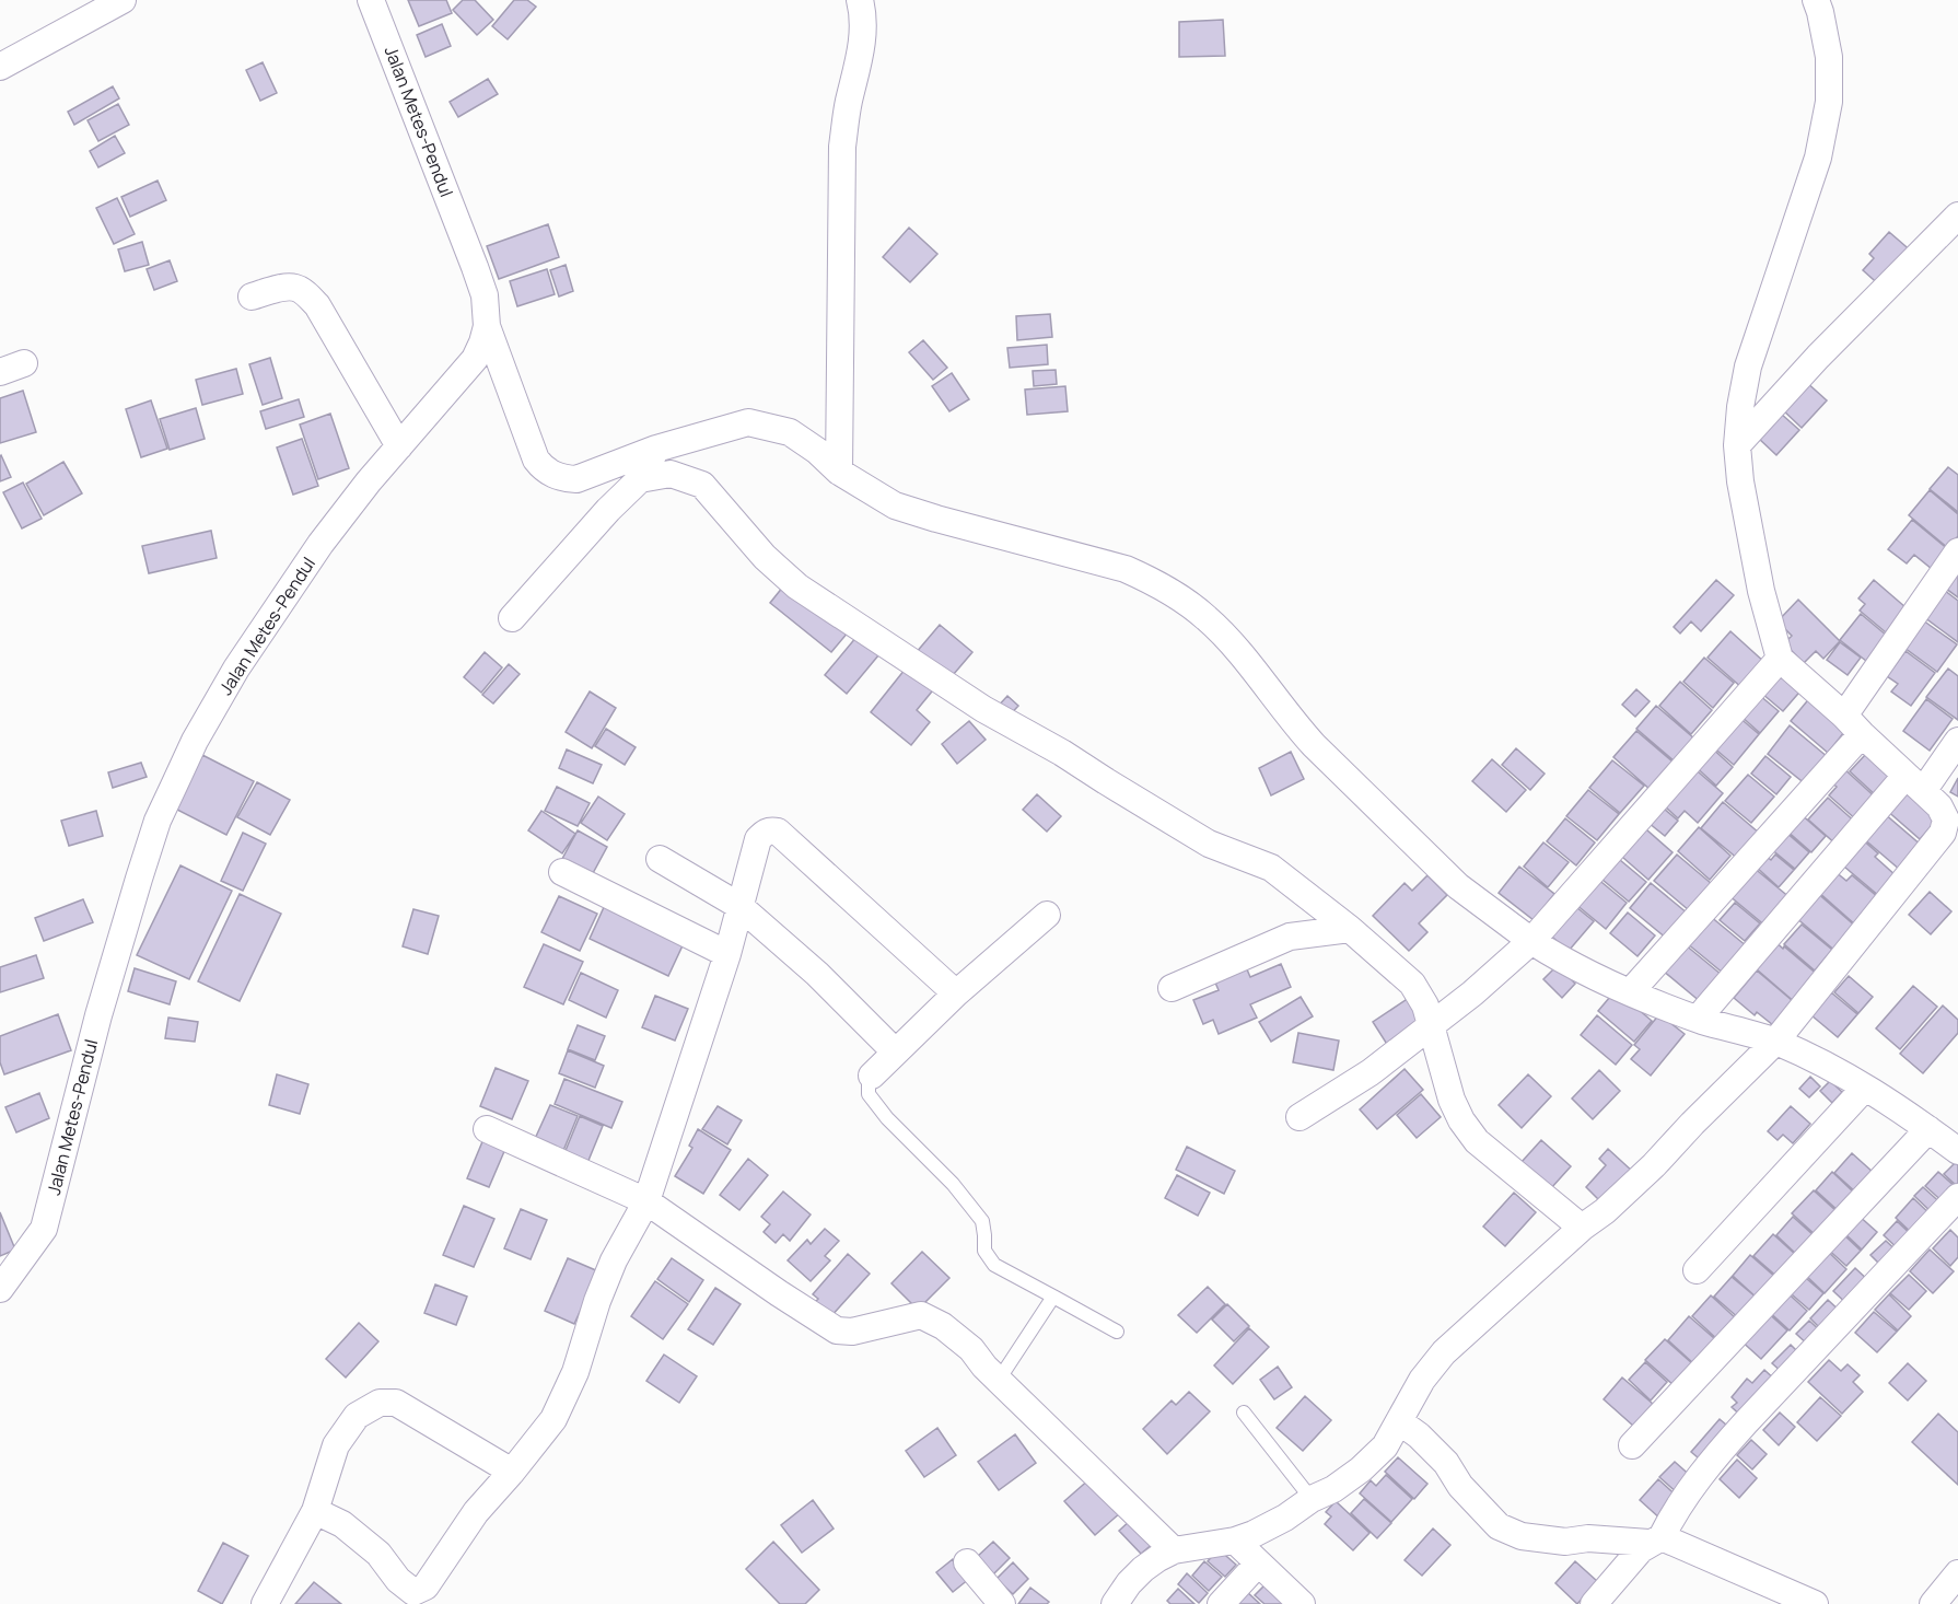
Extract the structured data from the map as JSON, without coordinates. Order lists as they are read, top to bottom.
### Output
{
  "streets": {
    "street": ["Jalan Metes-Pendul"]
  }
}
